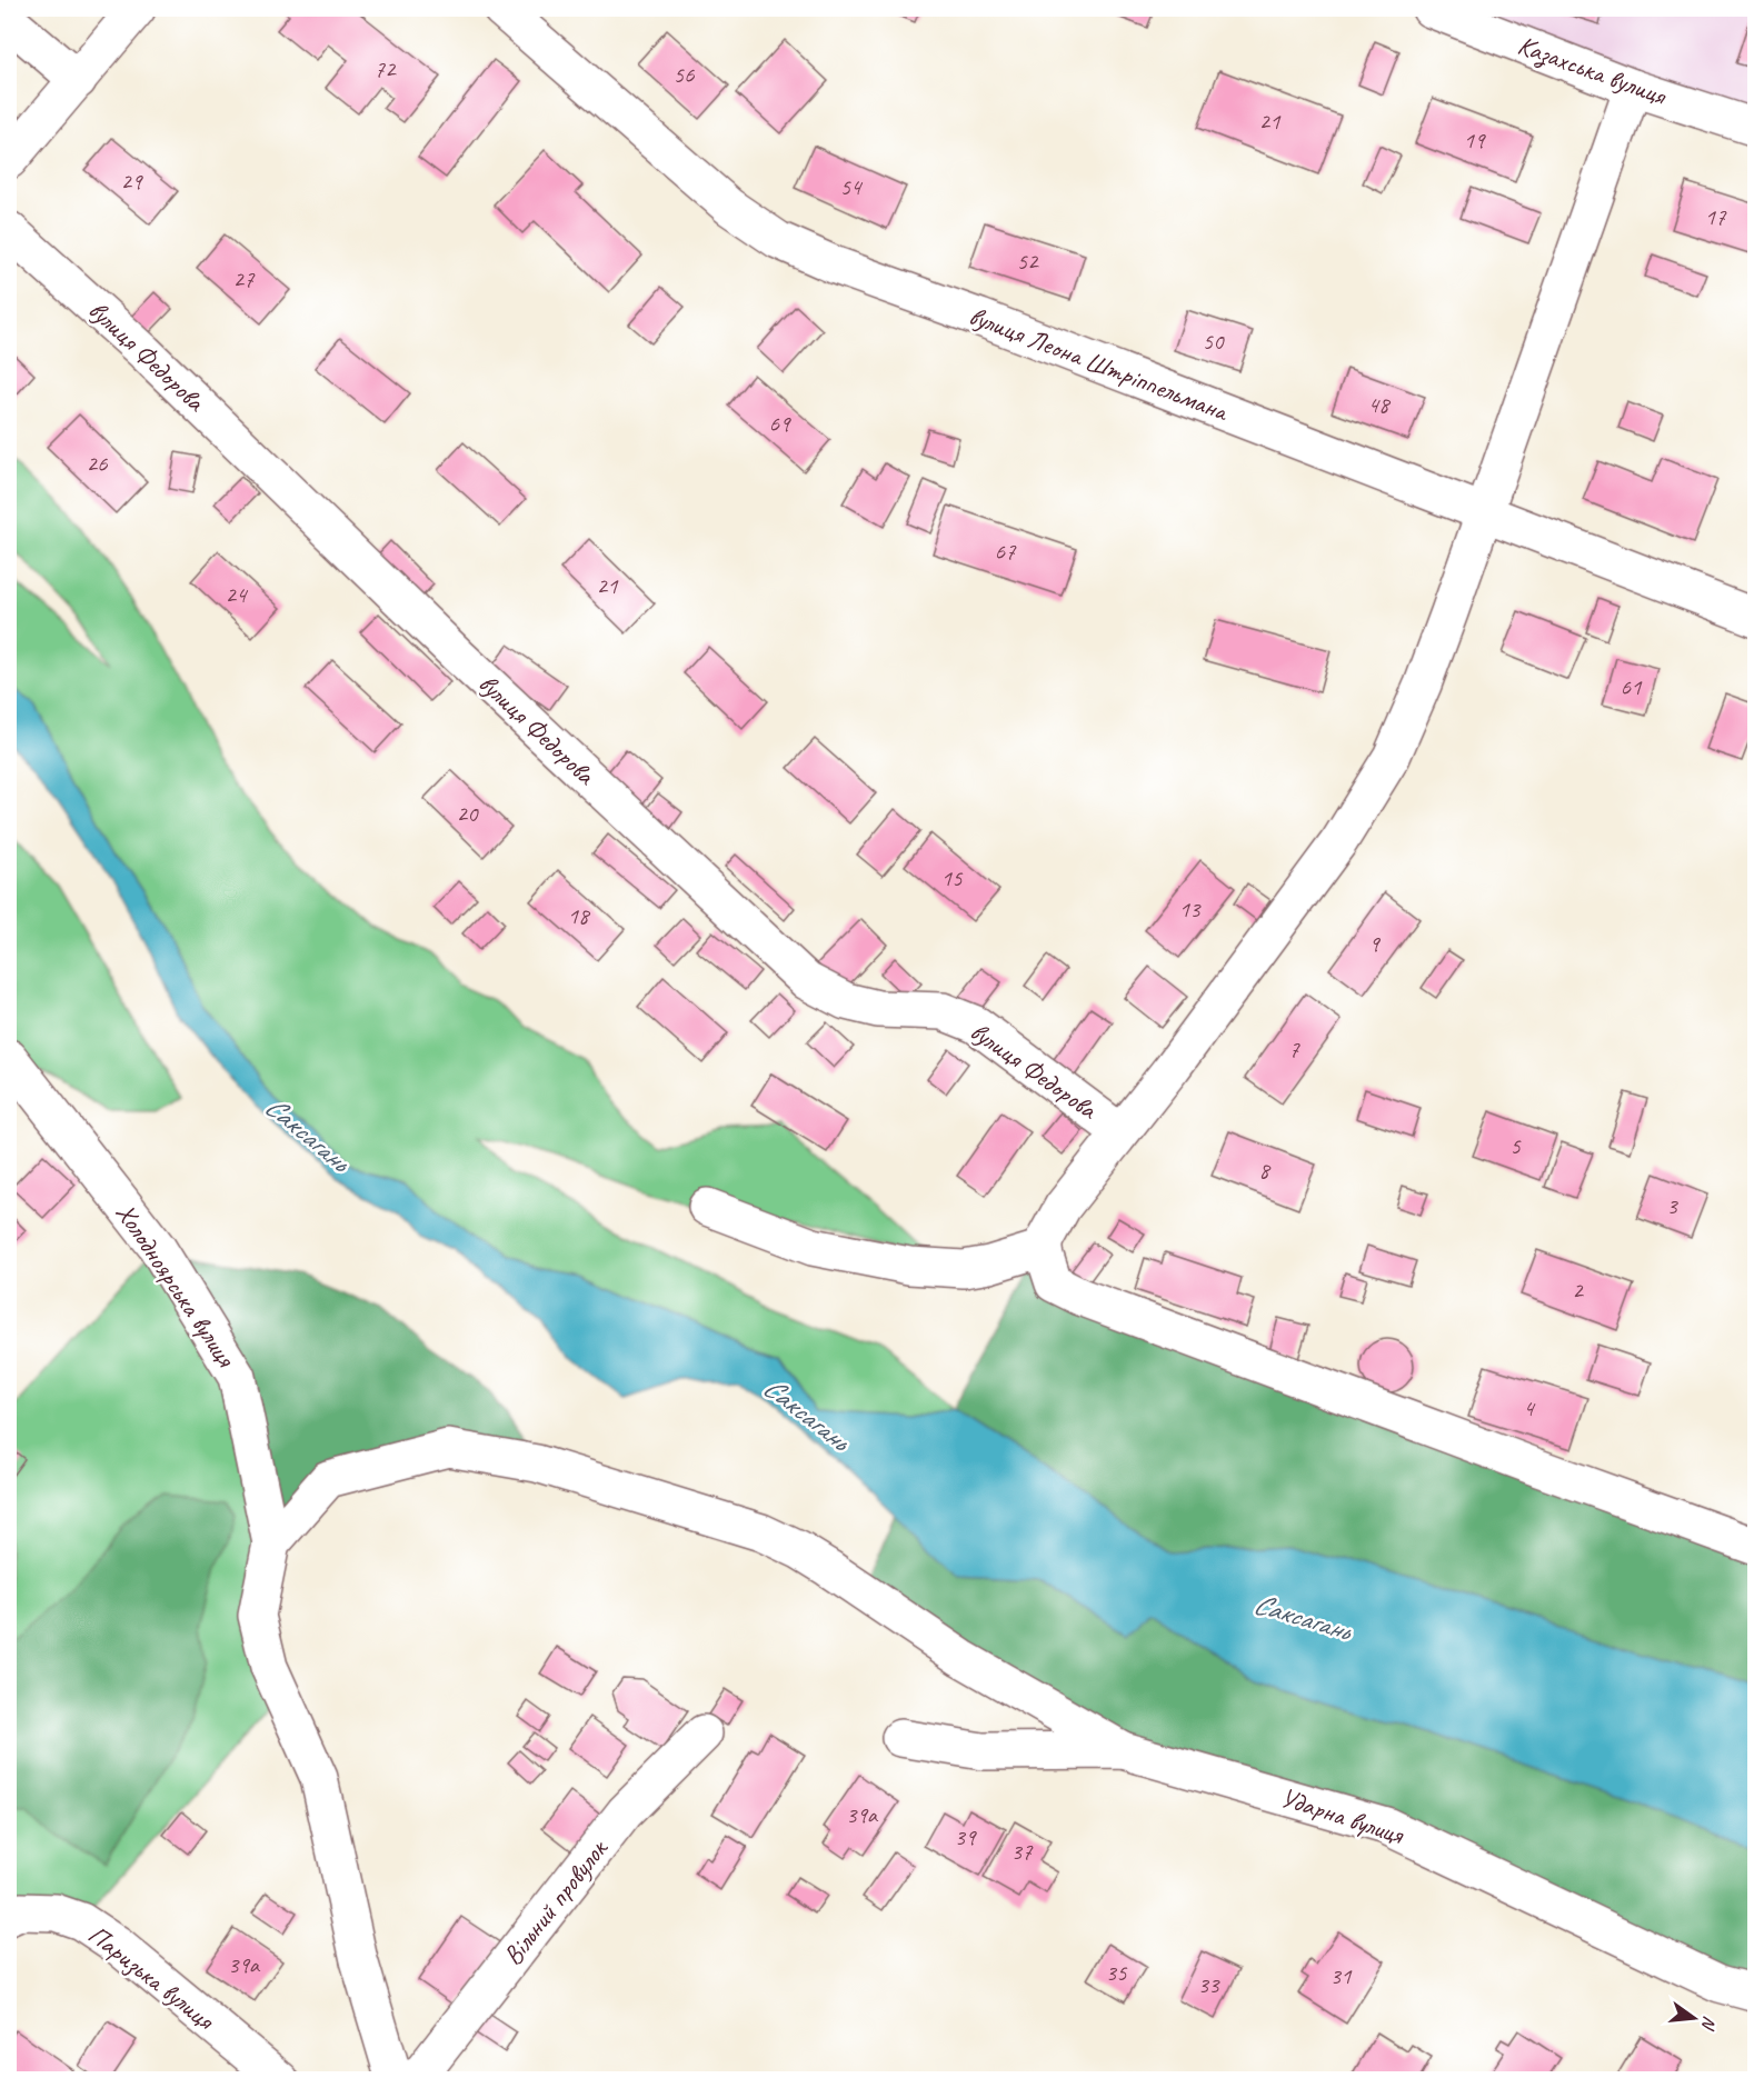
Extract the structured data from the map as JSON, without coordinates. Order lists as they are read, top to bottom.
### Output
{
  "streets": {
    "street": [
      "Казахська вулиця",
      "вулиця Федорова",
      "вулиця Леона Штріппельмана",
      "Холодноярська вулиця",
      "Ударна вулиця",
      "Вільний провулок",
      "Паризька вулиця"
    ]
  },
  "water": ["Саксагань"],
  "house_numbers": [
    "72",
    "56",
    "21",
    "19",
    "29",
    "54",
    "17",
    "52",
    "27",
    "50",
    "48",
    "69",
    "26",
    "67",
    "21",
    "24",
    "61",
    "20",
    "15",
    "13",
    "18",
    "9",
    "7",
    "5",
    "8",
    "3",
    "2",
    "4",
    "39а",
    "39",
    "37",
    "39а",
    "35",
    "31",
    "33"
  ],
  "north": "right"
}
